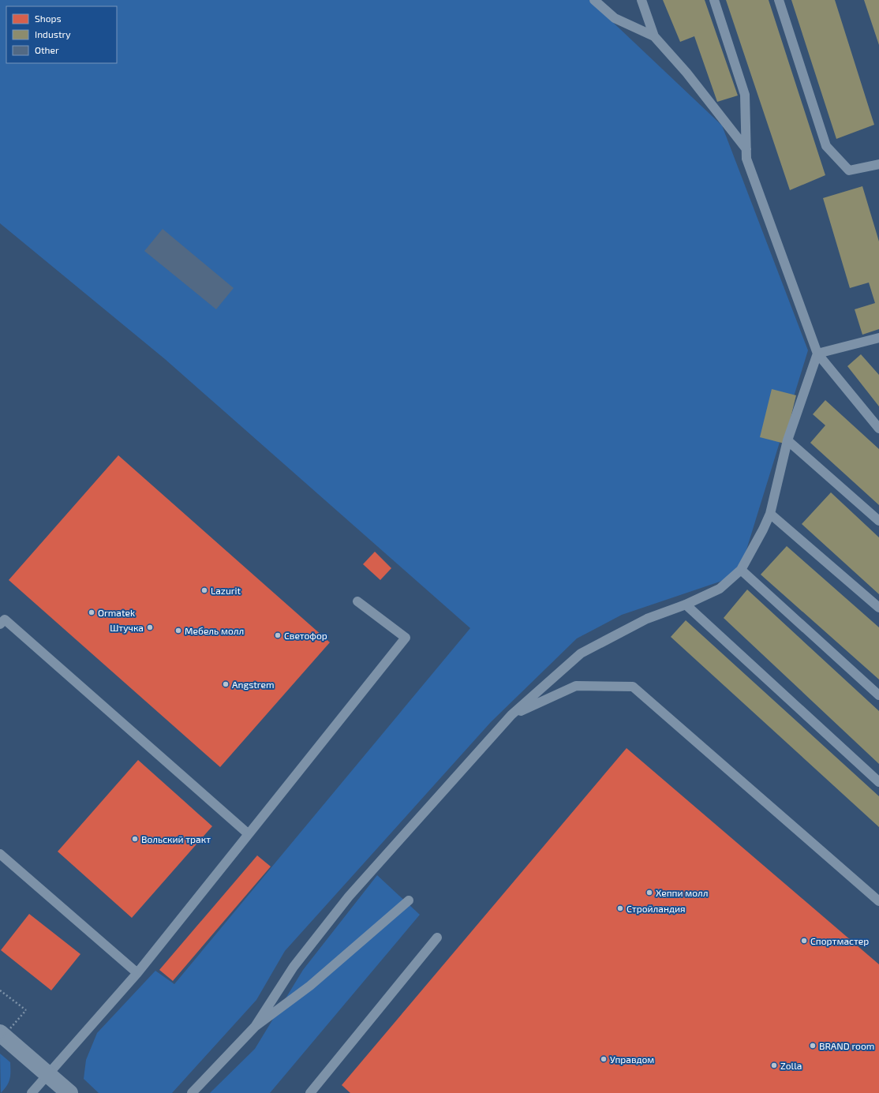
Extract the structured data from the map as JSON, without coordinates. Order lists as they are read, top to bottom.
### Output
{
  "places": [
    "Lazurit",
    "Ormatek",
    "Штучка",
    "Мебель молл",
    "Светофор",
    "Angstrem",
    "Вольский тракт",
    "Хеппи молл",
    "Стройландия",
    "Спортмастер",
    "BRAND room",
    "Управдом",
    "Zolla"
  ],
  "legend": ["Shops", "Industry", "Other"]
}
